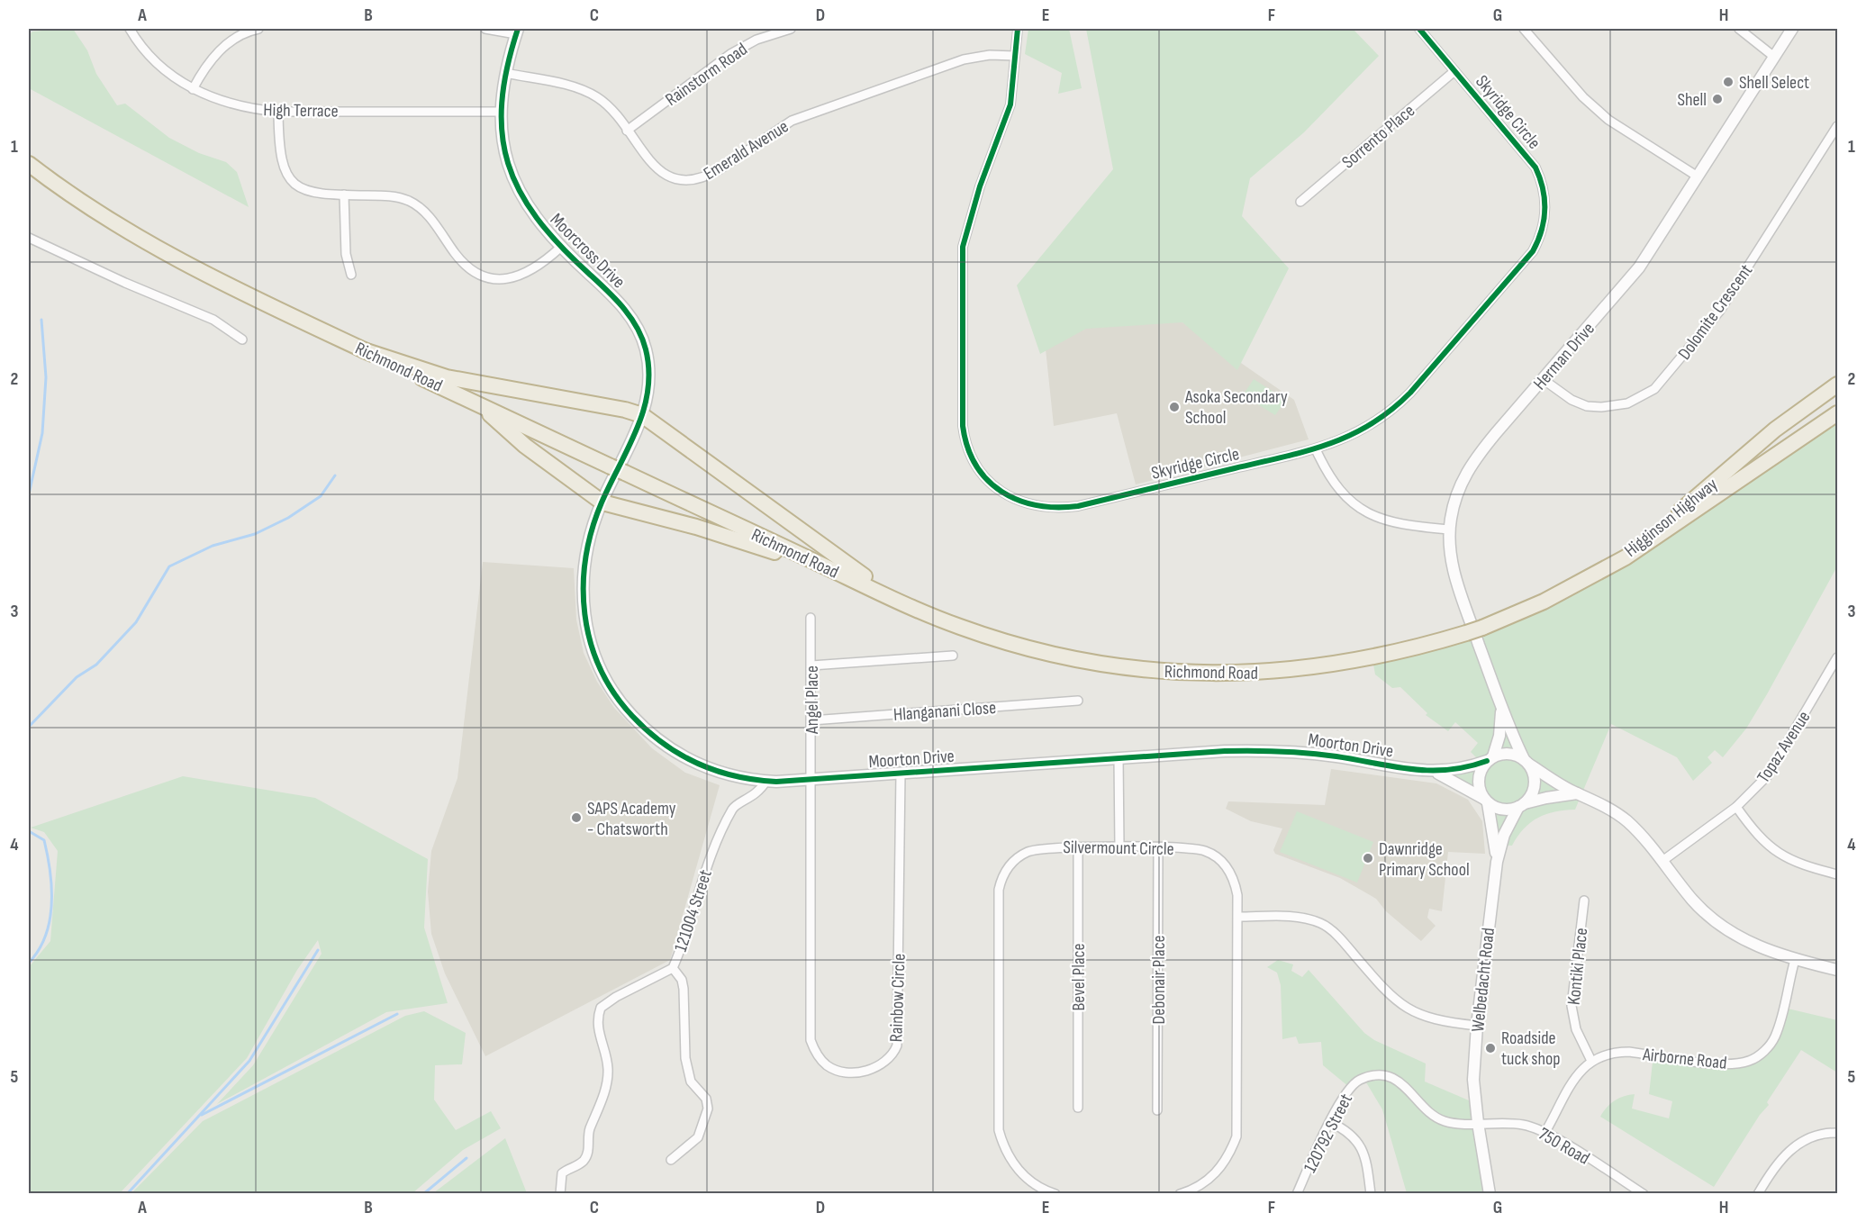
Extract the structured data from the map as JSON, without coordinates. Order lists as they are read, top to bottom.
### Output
{
  "streets": {
    "highway": ["Richmond Road", "Higginson Highway"],
    "street": [
      "Rainstorm Road",
      "High Terrace",
      "Skyridge Circle",
      "Sorrento Place",
      "Emerald Avenue",
      "Moorcross Drive",
      "Dolomite Crescent",
      "Herman Drive",
      "Angel Place",
      "Hlanganani Close",
      "Moorton Drive",
      "Topaz Avenue",
      "Silvermount Circle",
      "121004 Street",
      "Kontiki Place",
      "Bevel Place",
      "Debonair Place",
      "Welbedacht Road",
      "Rainbow Circle",
      "Airborne Road",
      "120792 Street",
      "750 Road"
    ]
  },
  "crossings": [
    ["Rainstorm Road", "Emerald Avenue"],
    ["High Terrace", "Moorcross Drive"],
    ["Skyridge Circle", "Sorrento Place"],
    ["Skyridge Circle", "Emerald Avenue"],
    ["Emerald Avenue", "Moorcross Drive"],
    ["Moorcross Drive", "Moorton Drive"],
    ["Dolomite Crescent", "Herman Drive"],
    ["Herman Drive", "Moorton Drive"],
    ["Herman Drive", "Welbedacht Road"],
    ["Richmond Road", "Higginson Highway"],
    ["Angel Place", "Hlanganani Close"],
    ["Angel Place", "Moorton Drive"],
    ["Angel Place", "Rainbow Circle"],
    ["Moorton Drive", "121004 Street"],
    ["Moorton Drive", "Welbedacht Road"],
    ["Moorton Drive", "Rainbow Circle"],
    ["Silvermount Circle", "Bevel Place"],
    ["Silvermount Circle", "Debonair Place"],
    ["Kontiki Place", "Airborne Road"],
    ["Welbedacht Road", "120792 Street"],
    ["Welbedacht Road", "750 Road"],
    ["Airborne Road", "750 Road"],
    ["120792 Street", "750 Road"]
  ],
  "places": [
    "Shell Select",
    "Shell",
    "Asoka Secondary School",
    "SAPS Academy - Chatsworth",
    "Dawnridge Primary School",
    "Roadside tuck shop"
  ],
  "grid": {
    "columns": [
      "A",
      "B",
      "C",
      "D",
      "E",
      "F",
      "G",
      "H"
    ],
    "rows": [
      "1",
      "2",
      "3",
      "4",
      "5"
    ]
  }
}
